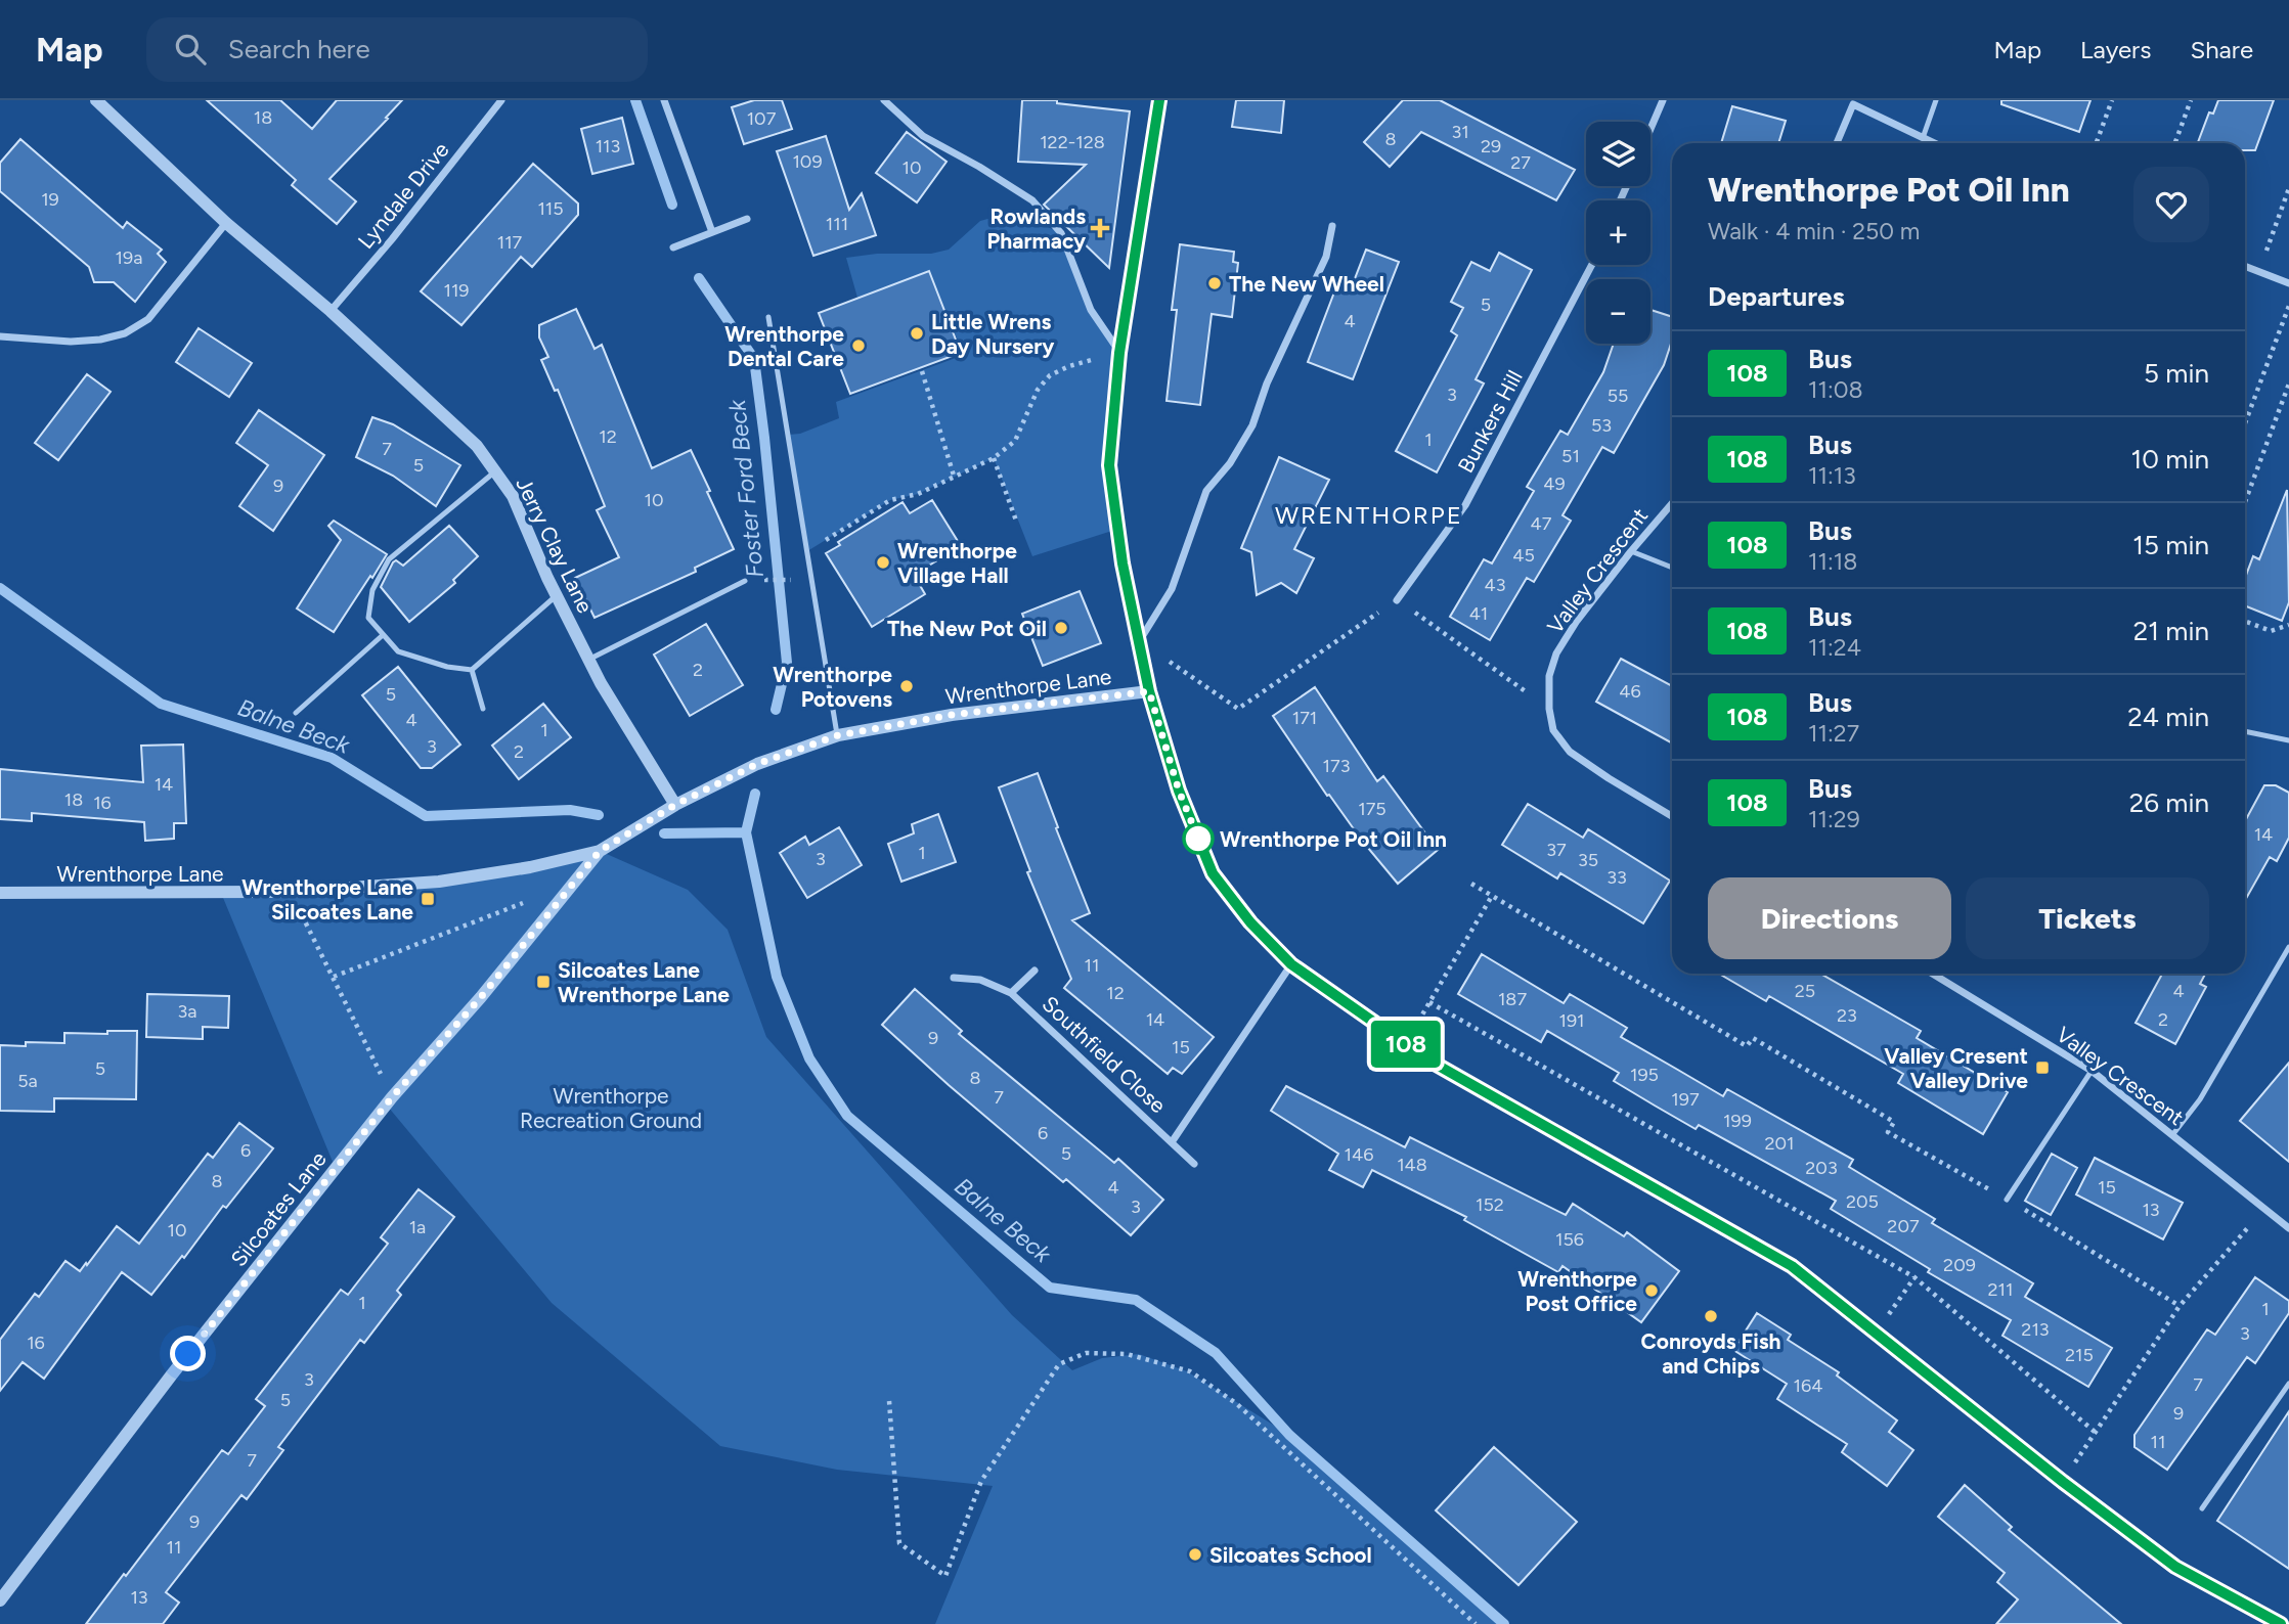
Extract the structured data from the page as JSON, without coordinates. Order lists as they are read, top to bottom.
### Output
{
  "streets": {
    "street": [
      "Lyndale Drive",
      "Bunkers Hill",
      "Jerry Clay Lane",
      "Valley Crescent",
      "Wrenthorpe Lane",
      "Southfield Close",
      "Silcoates Lane"
    ]
  },
  "crossings": [
    ["Lyndale Drive", "Jerry Clay Lane"],
    ["Jerry Clay Lane", "Wrenthorpe Lane"],
    ["Wrenthorpe Lane", "Silcoates Lane"]
  ],
  "districts": ["WRENTHORPE"],
  "water": ["Foster Ford Beck", "Balne Beck"],
  "parks": ["Wrenthorpe Recreation Ground"],
  "places": {
    "health": ["Rowlands Pharmacy"],
    "other": [
      "The New Wheel",
      "Little Wrens Day Nursery",
      "Wrenthorpe Dental Care",
      "Wrenthorpe Village Hall",
      "The New Pot Oil",
      "Wrenthorpe Potovens",
      "Wrenthorpe Pot Oil Inn",
      "Wrenthorpe Post Office",
      "Conroyds Fish and Chips",
      "Silcoates School"
    ],
    "transit": ["Wrenthorpe Lane Silcoates Lane", "Silcoates Lane Wrenthorpe Lane", "Valley Cresent Valley Drive"]
  },
  "lines": ["bus line 108"],
  "house_numbers": [
    "18",
    "107",
    "31",
    "8",
    "122-128",
    "113",
    "29",
    "109",
    "27",
    "10",
    "19",
    "115",
    "111",
    "117",
    "19a",
    "119",
    "5",
    "4",
    "3",
    "55",
    "53",
    "12",
    "1",
    "7",
    "51",
    "5",
    "49",
    "9",
    "10",
    "47",
    "45",
    "43",
    "41",
    "2",
    "46",
    "5",
    "171",
    "4",
    "1",
    "3",
    "2",
    "173",
    "14",
    "18",
    "16",
    "175",
    "14",
    "37",
    "1",
    "3",
    "35",
    "33",
    "11",
    "25",
    "4",
    "12",
    "187",
    "3a",
    "23",
    "14",
    "2",
    "191",
    "9",
    "15",
    "5",
    "195",
    "8",
    "5a",
    "7",
    "197",
    "199",
    "6",
    "201",
    "6",
    "5",
    "146",
    "148",
    "203",
    "8",
    "4",
    "15",
    "205",
    "152",
    "3",
    "13",
    "207",
    "1a",
    "10",
    "156",
    "209",
    "211",
    "1",
    "1",
    "213",
    "3",
    "16",
    "215",
    "3",
    "7",
    "164",
    "5",
    "9",
    "11",
    "7",
    "9",
    "11",
    "13"
  ],
  "page": {
    "header": "Map",
    "search": "Search here",
    "nav": ["Map", "Layers", "Share"],
    "on_map": "108",
    "map_buttons": ["+", "−"],
    "heading": [
      ["Wrenthorpe Pot Oil Inn", "Walk · 4 min · 250 m"],
      "Departures"
    ],
    "list": [
      {
        "mark": "108",
        "name": "Bus",
        "note": "11:08",
        "value": "5 min"
      },
      {
        "mark": "108",
        "name": "Bus",
        "note": "11:13",
        "value": "10 min"
      },
      {
        "mark": "108",
        "name": "Bus",
        "note": "11:18",
        "value": "15 min"
      },
      {
        "mark": "108",
        "name": "Bus",
        "note": "11:24",
        "value": "21 min"
      },
      {
        "mark": "108",
        "name": "Bus",
        "note": "11:27",
        "value": "24 min"
      },
      {
        "mark": "108",
        "name": "Bus",
        "note": "11:29",
        "value": "26 min"
      }
    ],
    "buttons": ["Directions", "Tickets"]
  }
}
